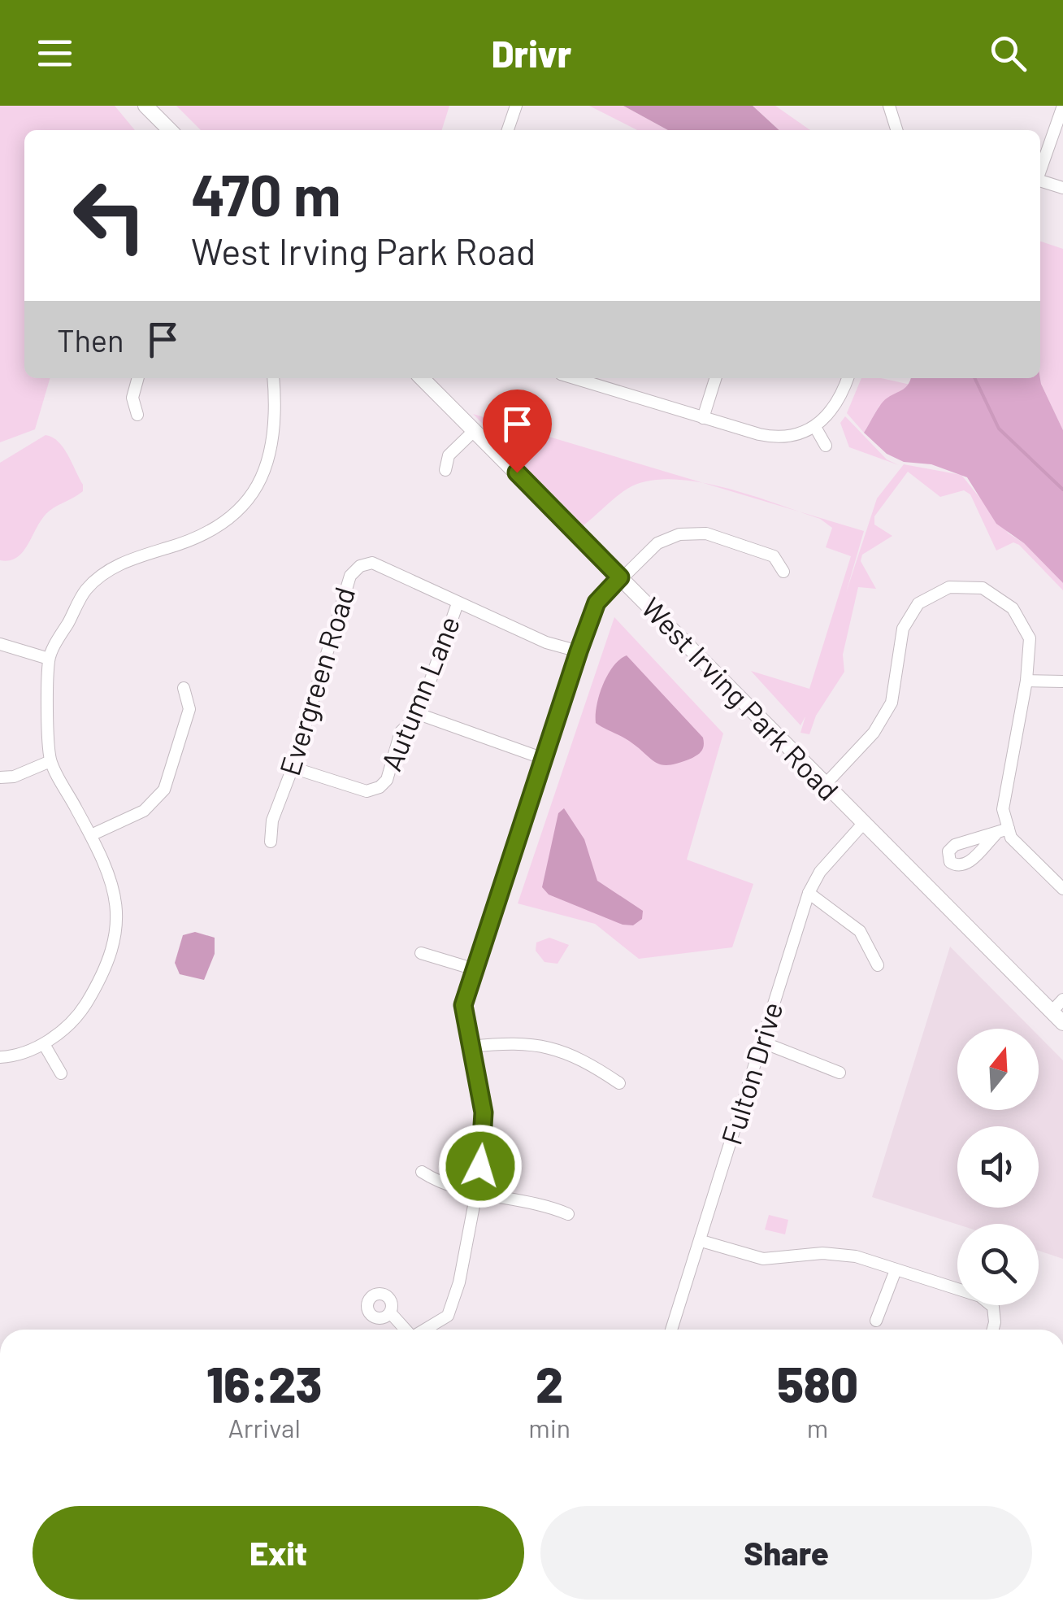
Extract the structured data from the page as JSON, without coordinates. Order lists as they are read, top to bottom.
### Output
{
  "streets": {
    "main road": ["West Irving Park Road"],
    "street": ["Evergreen Road", "Autumn Lane", "Fulton Drive"]
  },
  "crossings": [
    ["Evergreen Road", "Autumn Lane"],
    ["West Irving Park Road", "Fulton Drive"]
  ],
  "north": "top",
  "page": {
    "header": "Drivr",
    "turn": ["470 m", "West Irving Park Road"],
    "then": "Then",
    "eta": [
      "16:23",
      "Arrival",
      "2",
      "min",
      "580",
      "m"
    ],
    "buttons": ["Exit", "Share"]
  }
}
